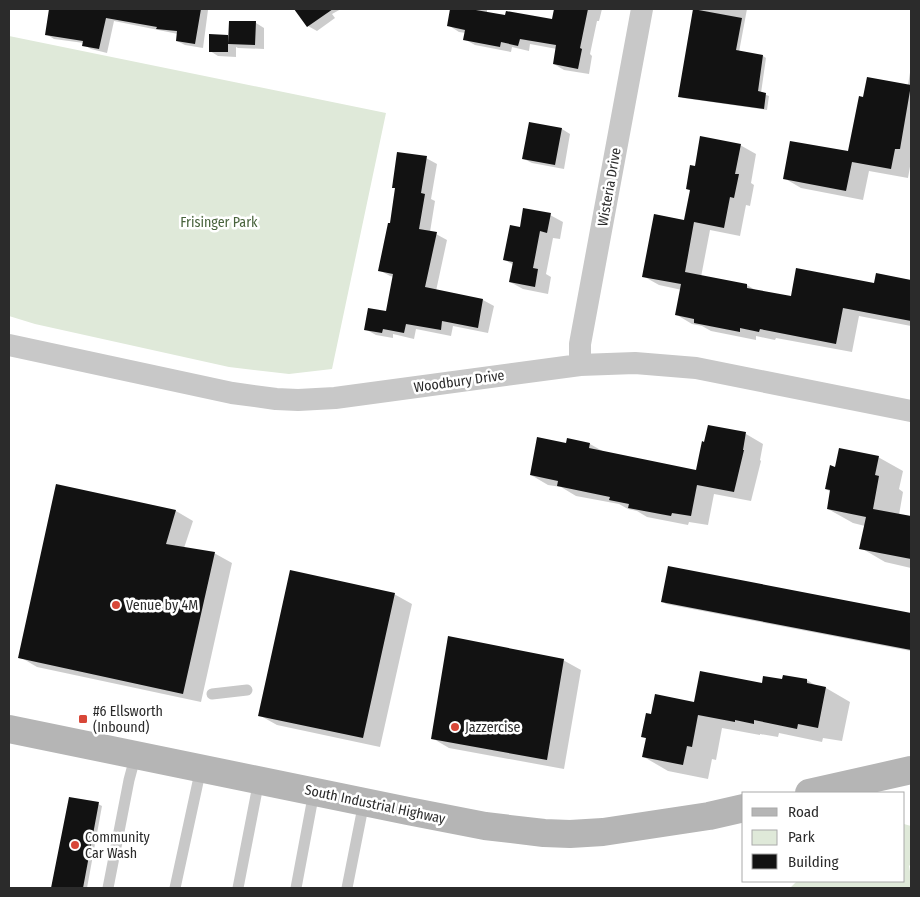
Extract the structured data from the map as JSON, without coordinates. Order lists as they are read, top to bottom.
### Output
{
  "streets": {
    "street": ["Wisteria Drive", "Woodbury Drive", "South Industrial Highway"]
  },
  "crossings": [
    ["Wisteria Drive", "Woodbury Drive"]
  ],
  "parks": ["Frisinger Park"],
  "places": {
    "other": ["Venue by 4M", "Jazzercise", "Community Car Wash"],
    "transit": ["#6 Ellsworth (Inbound)"]
  },
  "legend": ["Road", "Park", "Building"]
}
